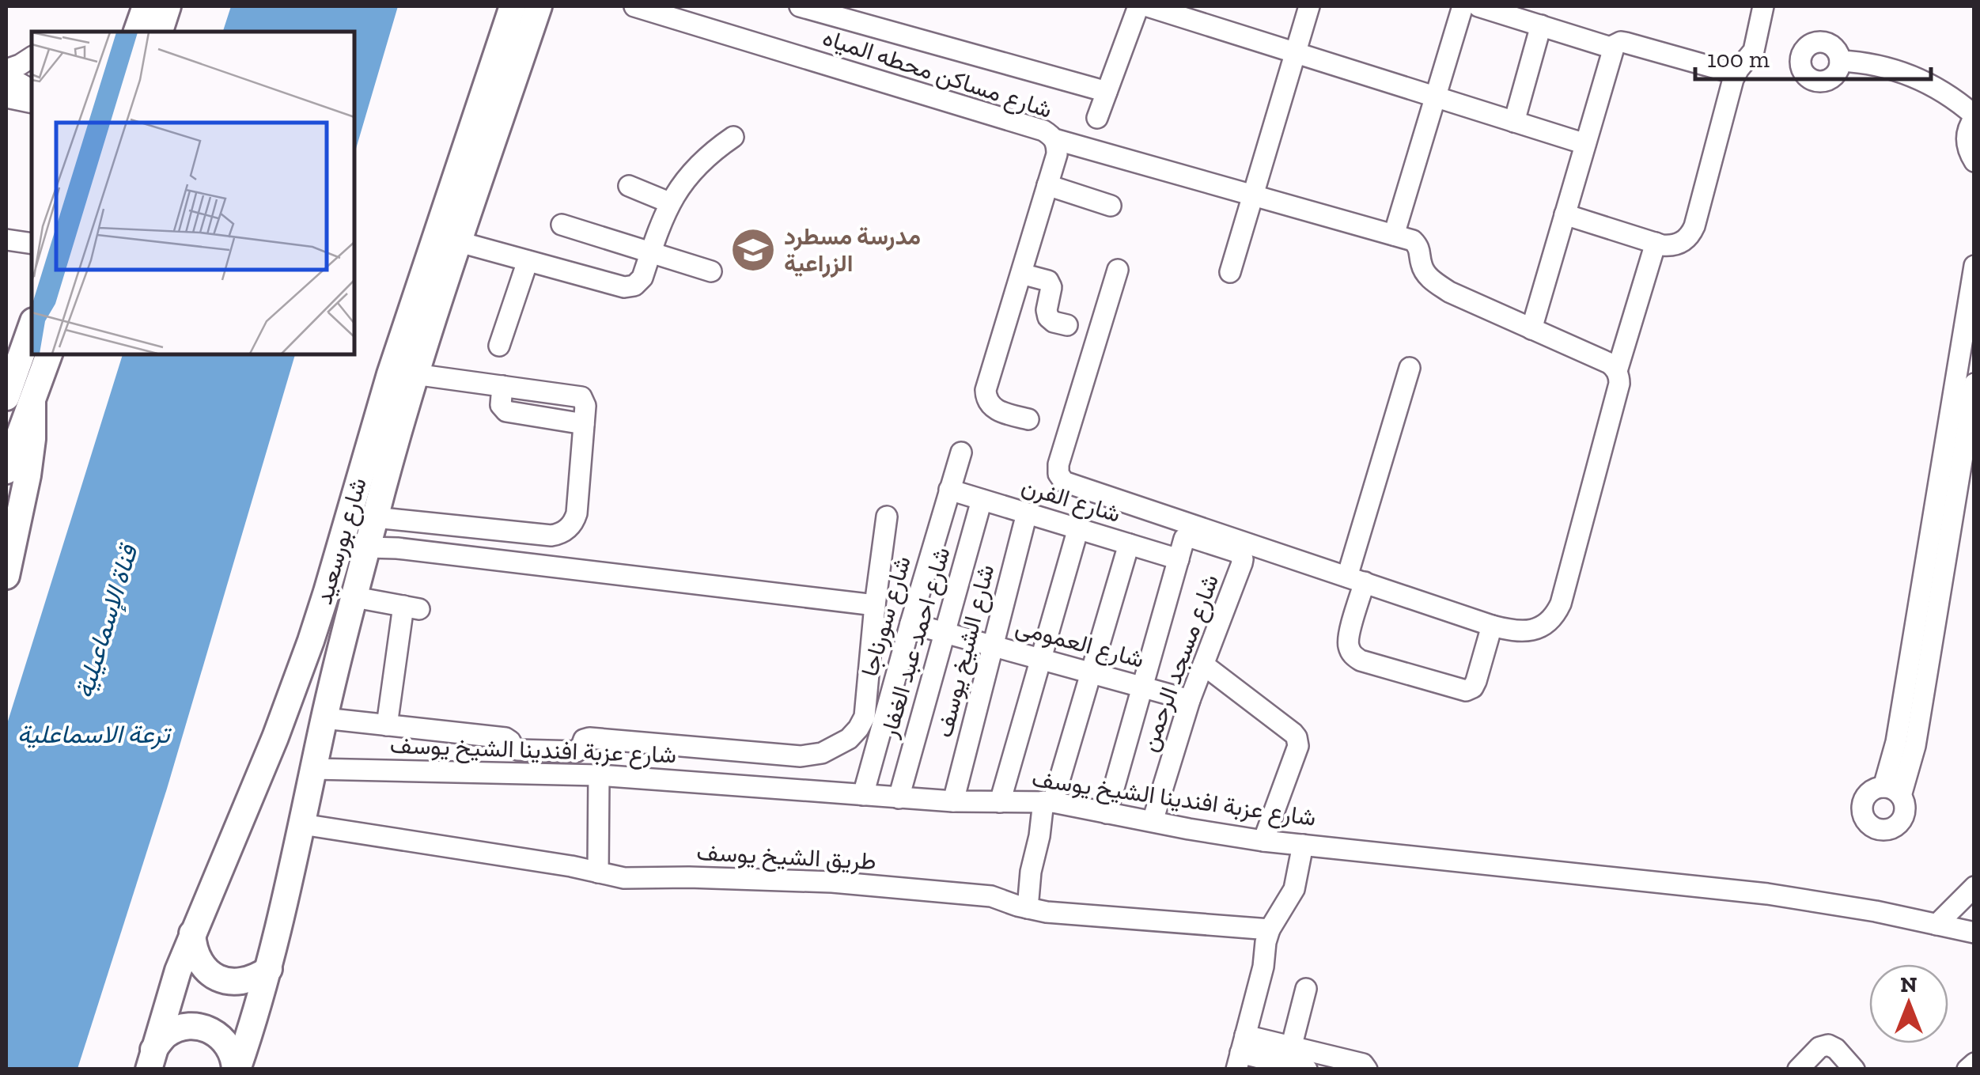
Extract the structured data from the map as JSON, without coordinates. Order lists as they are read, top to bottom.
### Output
{
  "streets": {
    "main road": ["شارع بورسعيد"],
    "street": [
      "شارع مساكن محطه المياه",
      "شارع الفرن",
      "شارع سورناجا",
      "شارع احمد عبد الغفار",
      "شارع العمومى",
      "شارع الشيخ يوسف",
      "شارع مسجد الرحمن",
      "شارع عزبة افندينا الشيخ يوسف",
      "طريق الشيخ يوسف"
    ]
  },
  "crossings": [
    ["شارع الفرن", "شارع سورناجا"],
    ["شارع الفرن", "شارع احمد عبد الغفار"],
    ["شارع الفرن", "شارع الشيخ يوسف"],
    ["شارع الفرن", "شارع مسجد الرحمن"],
    ["شارع بورسعيد", "شارع عزبة افندينا الشيخ يوسف"],
    ["شارع بورسعيد", "طريق الشيخ يوسف"],
    ["شارع سورناجا", "شارع العمومى"],
    ["شارع سورناجا", "شارع عزبة افندينا الشيخ يوسف"],
    ["شارع احمد عبد الغفار", "شارع العمومى"],
    ["شارع احمد عبد الغفار", "شارع عزبة افندينا الشيخ يوسف"],
    ["شارع العمومى", "شارع الشيخ يوسف"],
    ["شارع العمومى", "شارع مسجد الرحمن"],
    ["شارع الشيخ يوسف", "شارع عزبة افندينا الشيخ يوسف"],
    ["شارع مسجد الرحمن", "شارع عزبة افندينا الشيخ يوسف"]
  ],
  "water": ["قناة الإسماعيلية", "ترعة الاسماعلية"],
  "places": {
    "school or university": ["مدرسة مسطرد الزراعية"]
  },
  "scale_bar": "100 m",
  "north": "top"
}
